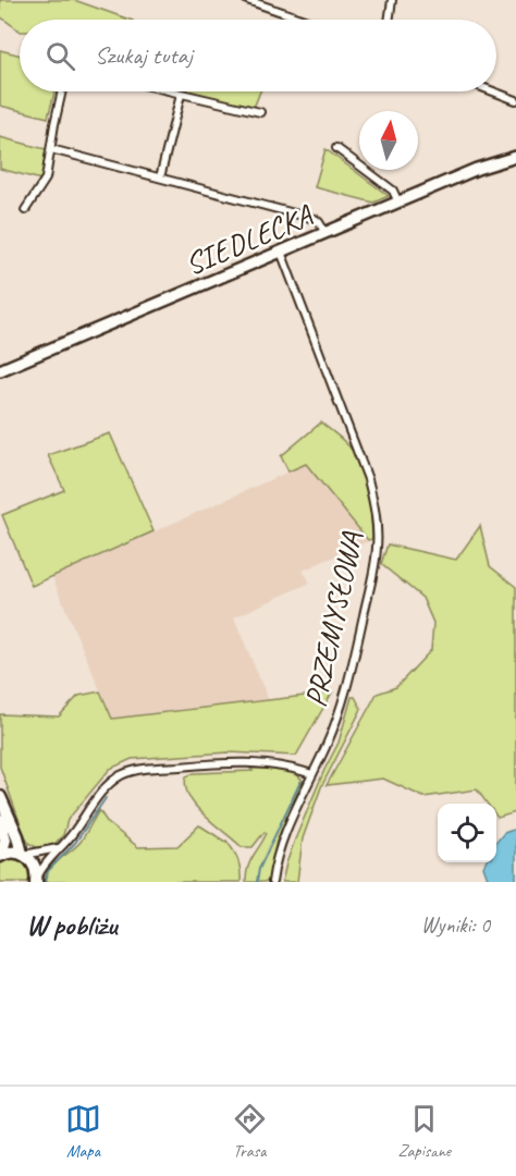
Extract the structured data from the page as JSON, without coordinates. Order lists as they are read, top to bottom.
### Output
{
  "streets": {
    "main road": ["SIEDLECKA"],
    "street": ["PRZEMYSŁOWA"]
  },
  "crossings": [
    ["SIEDLECKA", "PRZEMYSŁOWA"]
  ],
  "north": "top",
  "page": {
    "search": "Szukaj tutaj",
    "heading": ["W pobliżu", "Wyniki: 0"],
    "nav": ["Mapa", "Trasa", "Zapisane"]
  }
}
